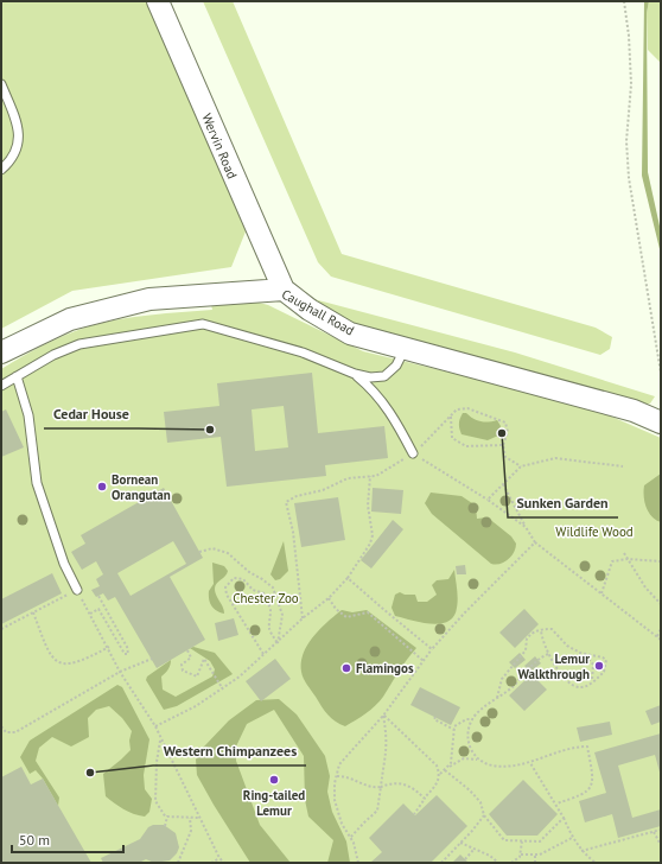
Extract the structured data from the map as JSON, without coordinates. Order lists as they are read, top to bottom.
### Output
{
  "streets": {
    "street": ["Wervin Road", "Caughall Road"]
  },
  "crossings": [
    ["Wervin Road", "Caughall Road"]
  ],
  "parks": ["Wildlife Wood", "Chester Zoo"],
  "places": [
    "Cedar House",
    "Sunken Garden",
    "Bornean Orangutan",
    "Lemur Walkthrough",
    "Flamingos",
    "Western Chimpanzees",
    "Ring-tailed Lemur"
  ],
  "scale_bar": "50 m"
}
